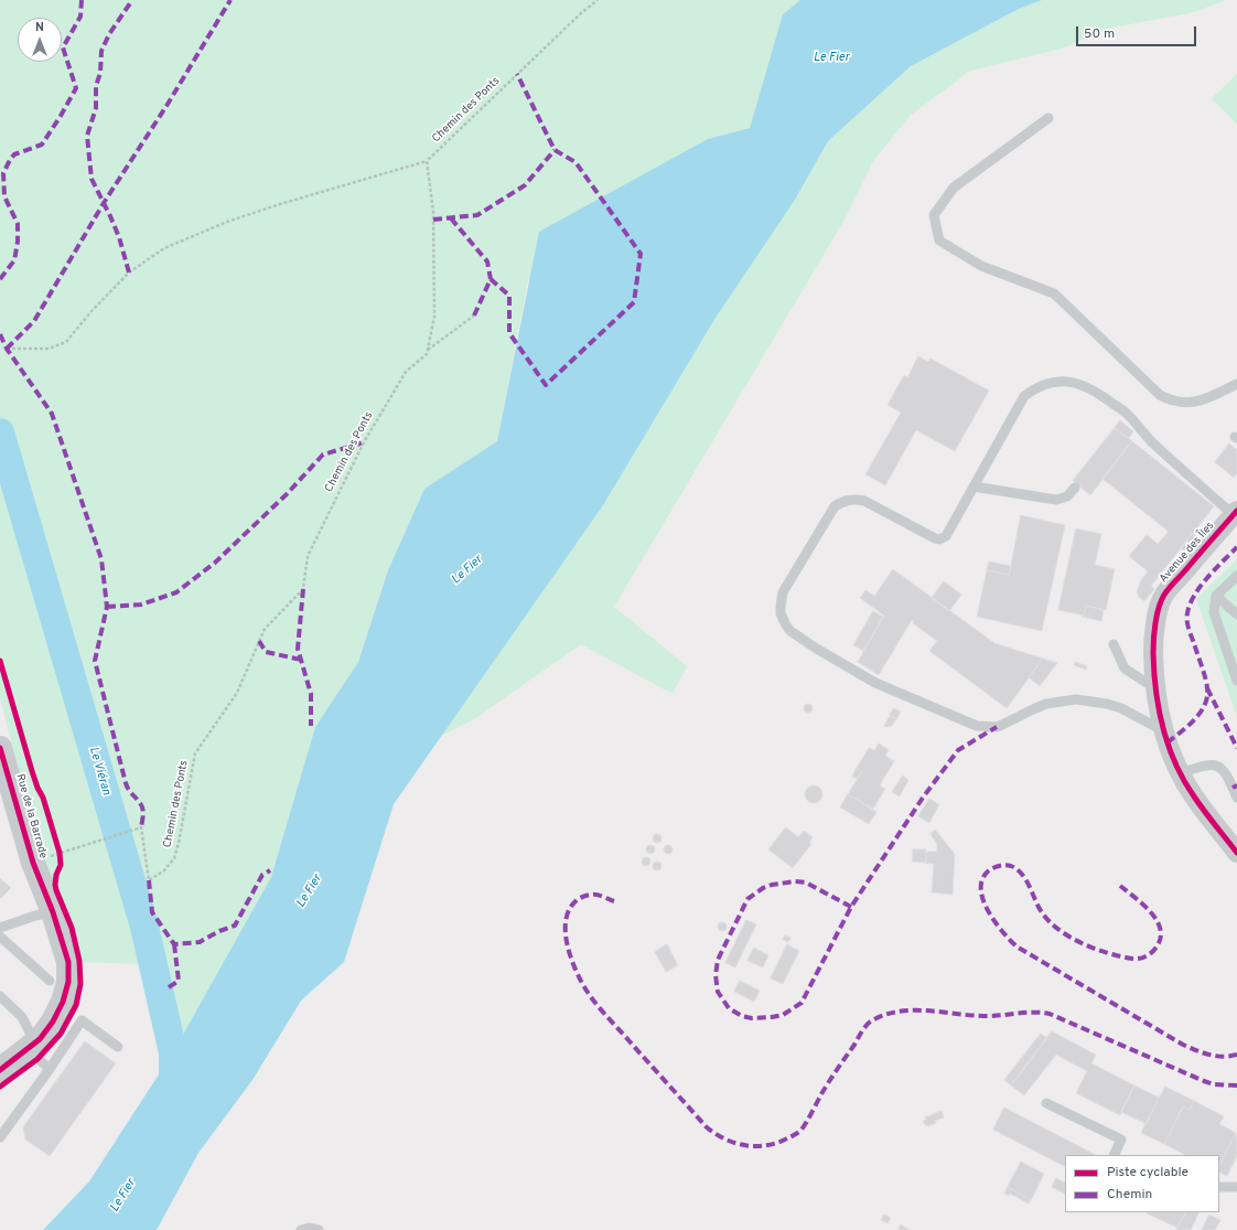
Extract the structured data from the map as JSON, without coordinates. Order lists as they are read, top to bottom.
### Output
{
  "streets": {
    "street": ["Avenue des Îles", "Rue de la Barrade"],
    "path": ["Chemin des Ponts"]
  },
  "crossings": [
    ["Chemin des Ponts", "Rue de la Barrade"]
  ],
  "water": ["Le Fier", "Le Viéran"],
  "legend": ["Piste cyclable", "Chemin"],
  "scale_bar": "50 m",
  "north": "top"
}
